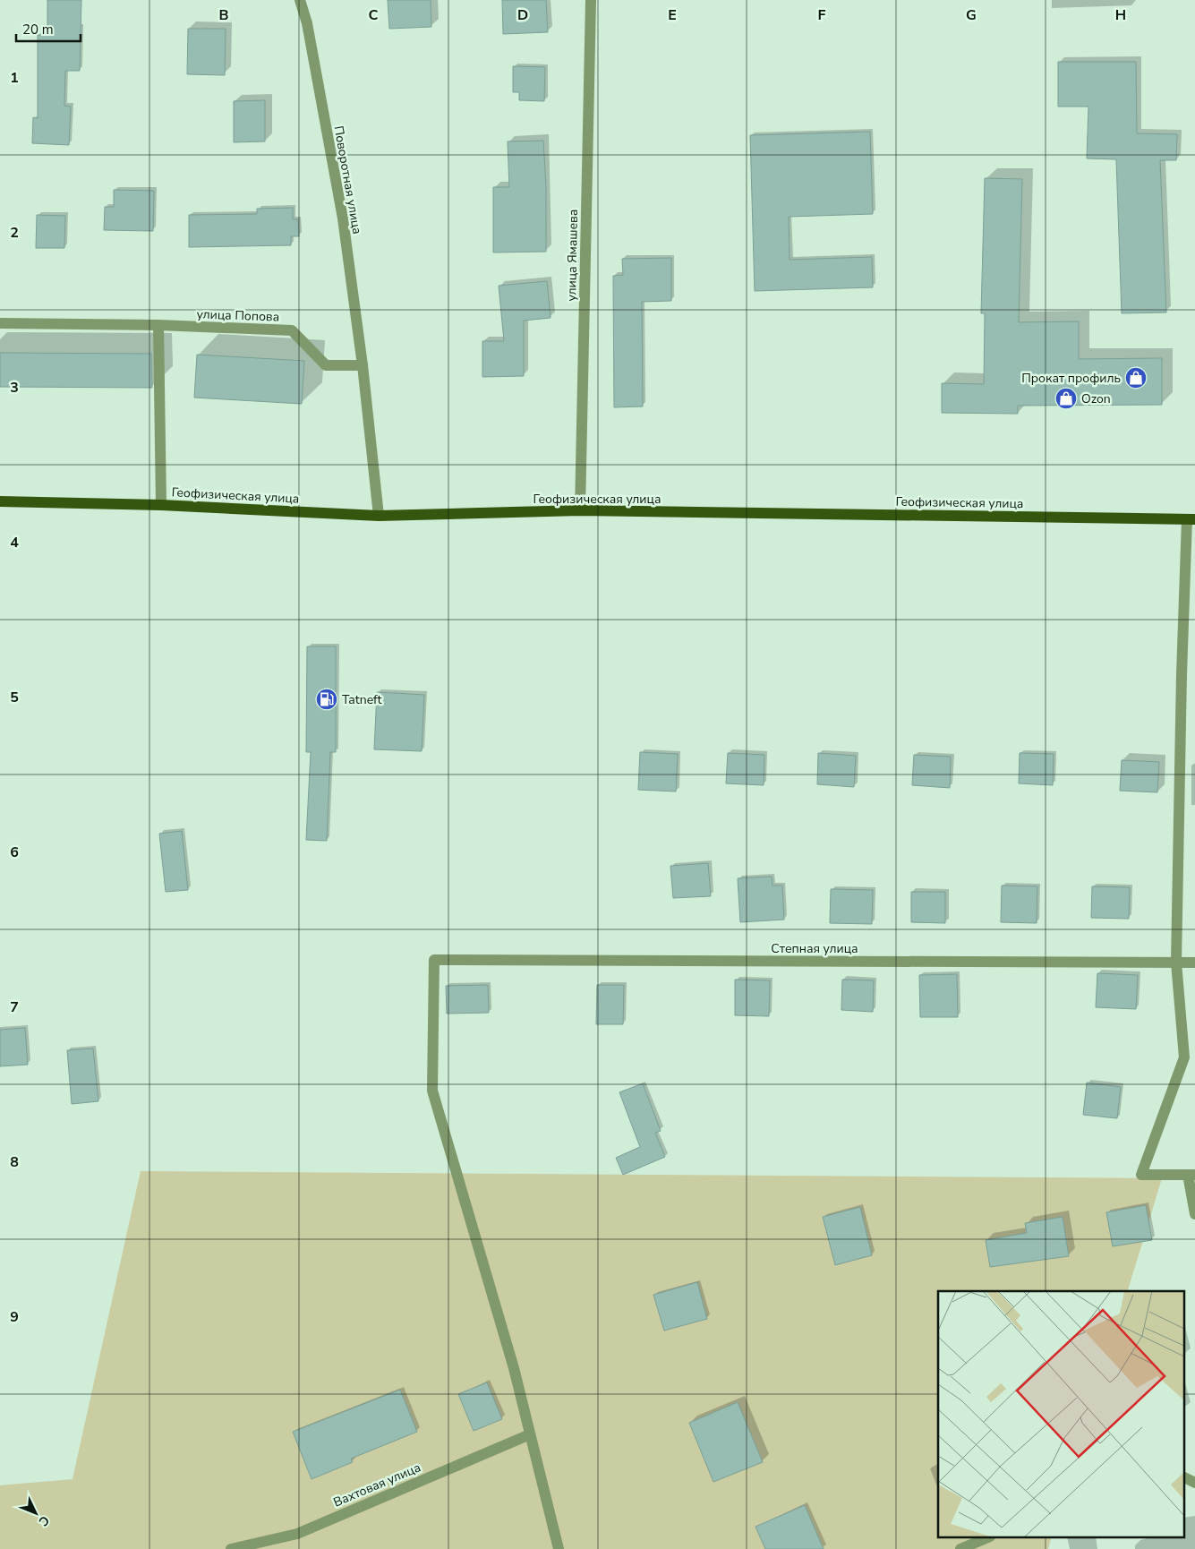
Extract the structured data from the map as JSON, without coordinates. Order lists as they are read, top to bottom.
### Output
{
  "streets": {
    "main road": ["Геофизическая улица"],
    "street": [
      "Поворотная улица",
      "улица Ямашева",
      "улица Попова",
      "Степная улица",
      "Вахтовая улица"
    ]
  },
  "crossings": [
    ["Поворотная улица", "улица Попова"],
    ["улица Ямашева", "Геофизическая улица"],
    ["Степная улица", "Вахтовая улица"]
  ],
  "places": {
    "shop": ["Прокат профиль", "Ozon"],
    "fuel station": ["Tatneft"]
  },
  "scale_bar": "20 m",
  "north": "bottom right",
  "grid": {
    "columns": [
      "B",
      "C",
      "D",
      "E",
      "F",
      "G",
      "H"
    ],
    "rows": [
      "1",
      "2",
      "3",
      "4",
      "5",
      "6",
      "7",
      "8",
      "9"
    ]
  }
}
